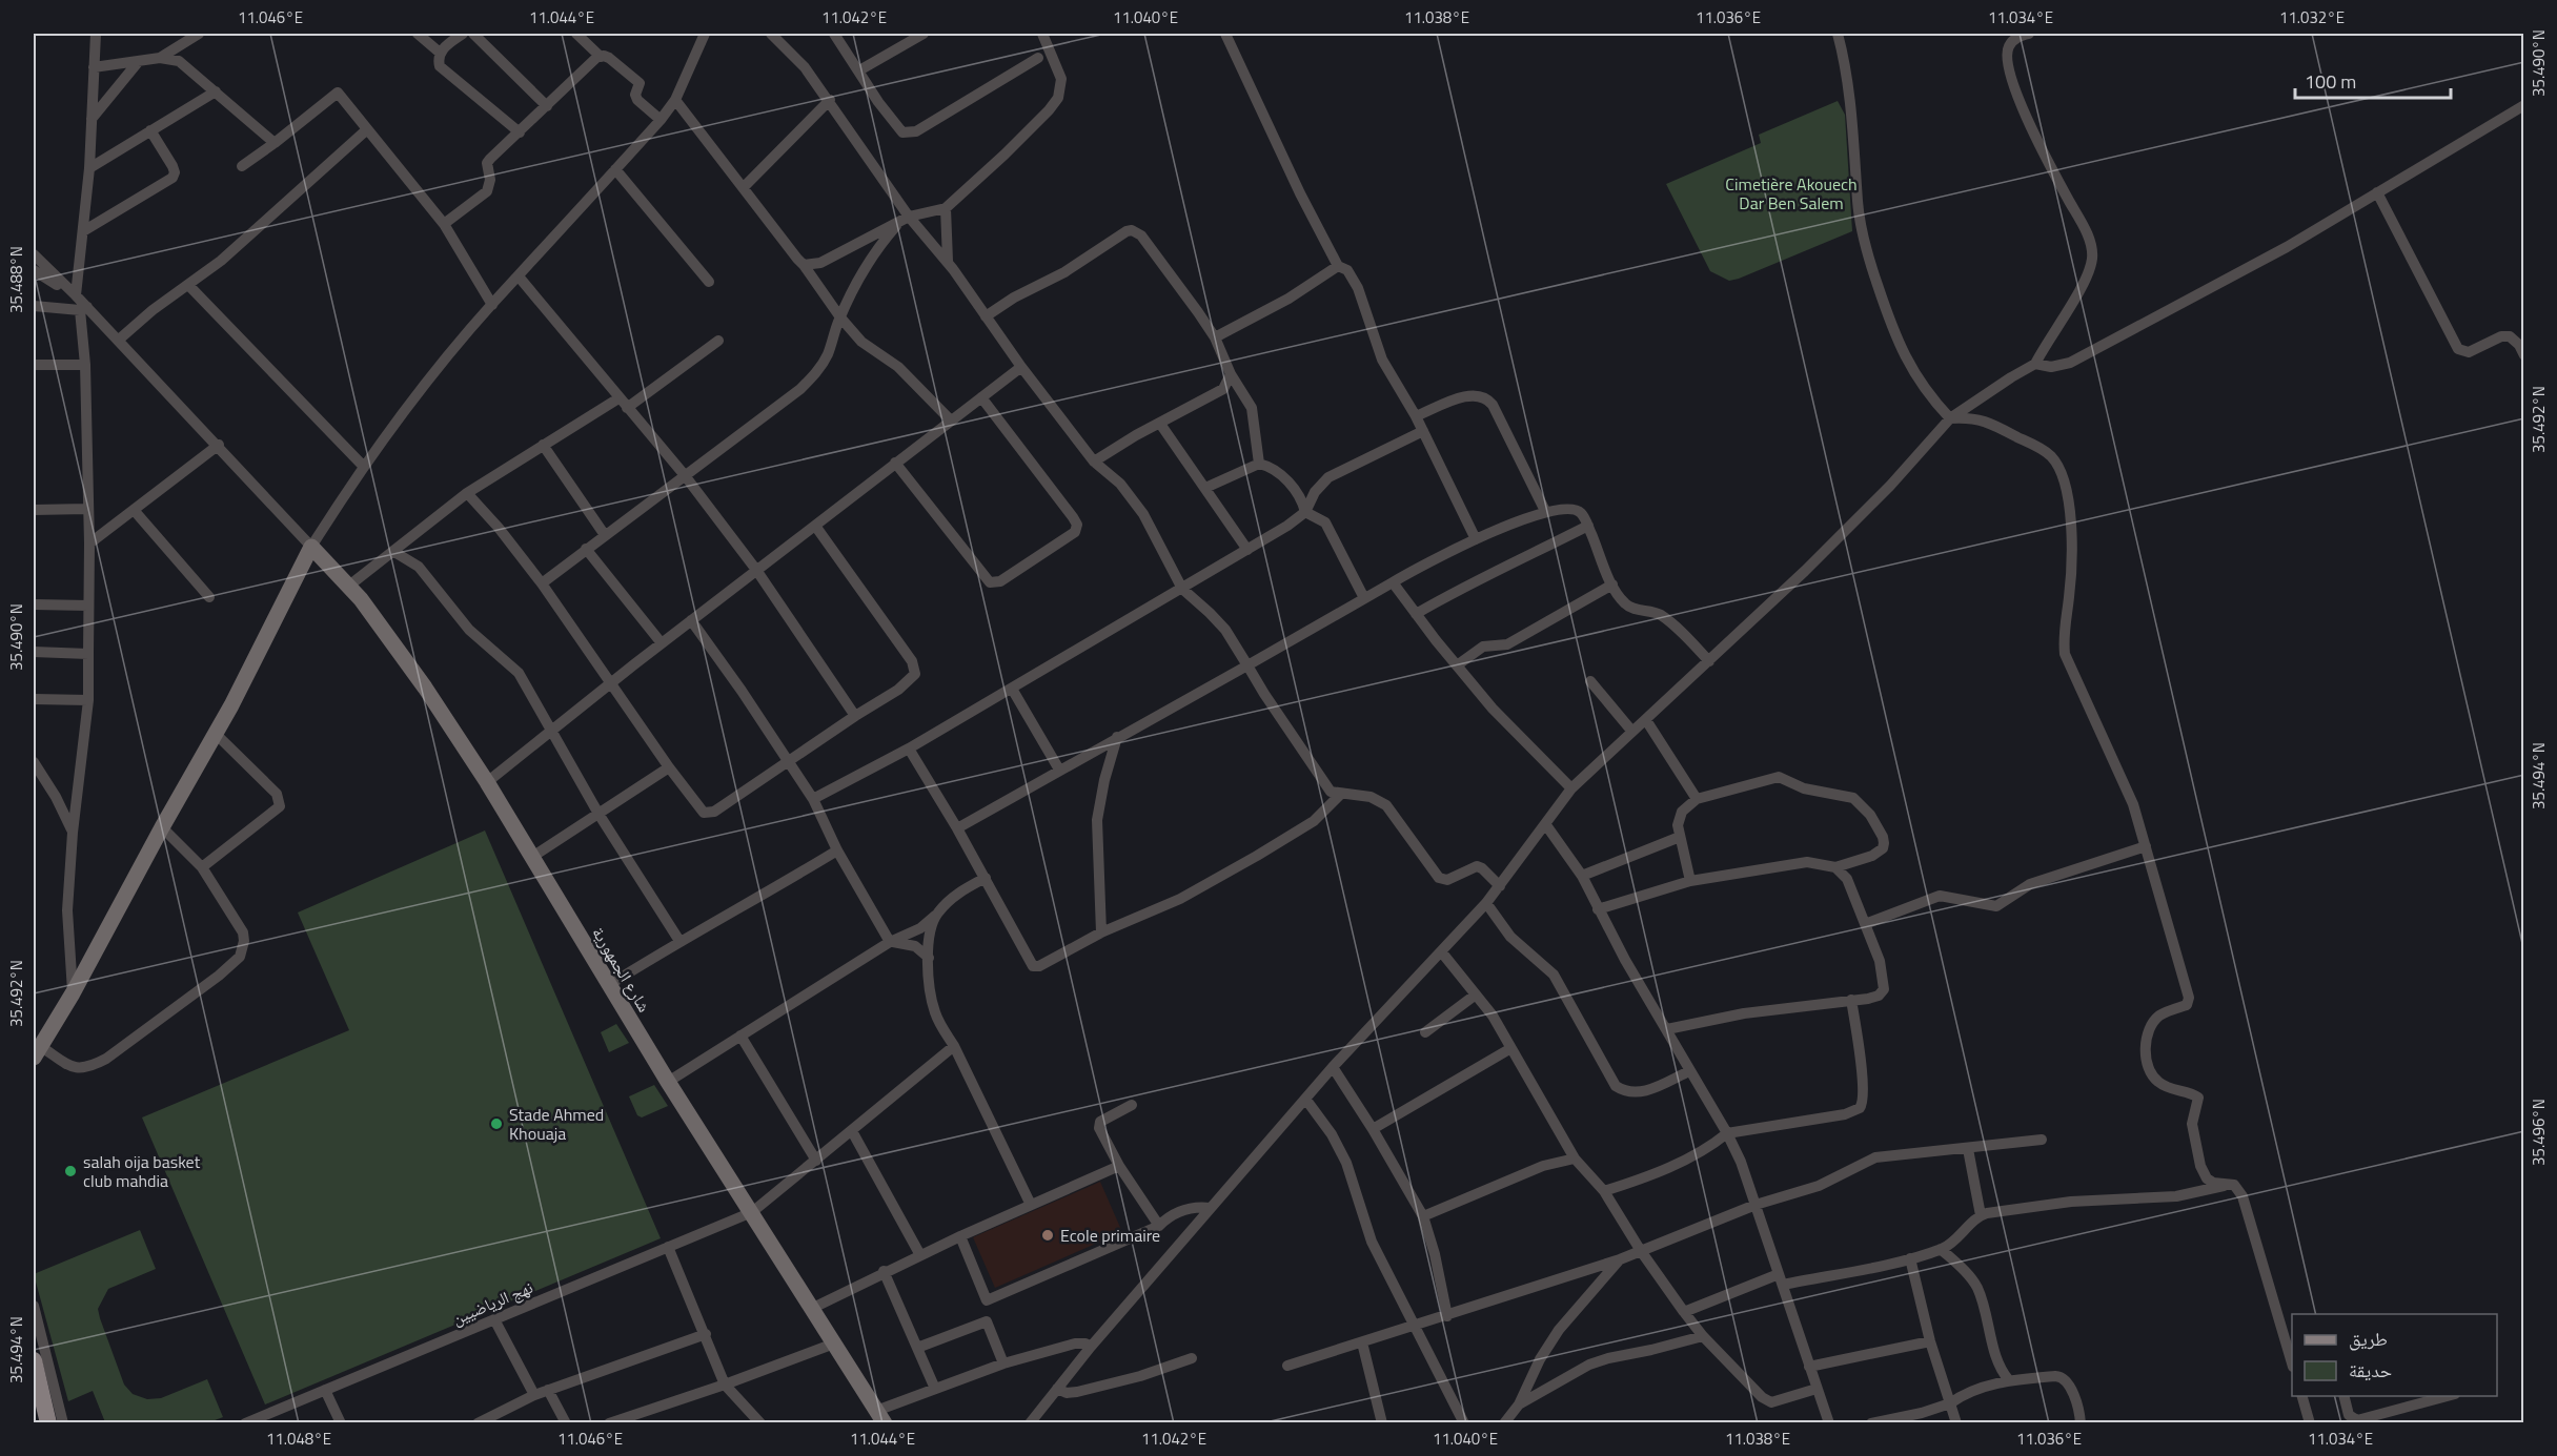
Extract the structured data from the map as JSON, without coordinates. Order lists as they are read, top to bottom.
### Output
{
  "streets": {
    "main road": ["شارع الجمهورية"],
    "street": ["نهج الرياضيين"]
  },
  "crossings": [
    ["شارع الجمهورية", "نهج الرياضيين"]
  ],
  "parks": ["Cimetière Akouech Dar Ben Salem"],
  "places": ["Stade Ahmed Khouaja", "salah oija basket club mahdia", "Ecole primaire"],
  "legend": ["طريق", "حديقة"],
  "scale_bar": "100 m",
  "coordinates": [
    "11.046°E",
    "11.044°E",
    "11.042°E",
    "11.040°E",
    "11.038°E",
    "11.036°E",
    "11.034°E",
    "11.032°E",
    "35.490°N",
    "35.488°N",
    "35.492°N",
    "35.494°N",
    "35.496°N",
    "11.048°E"
  ]
}
